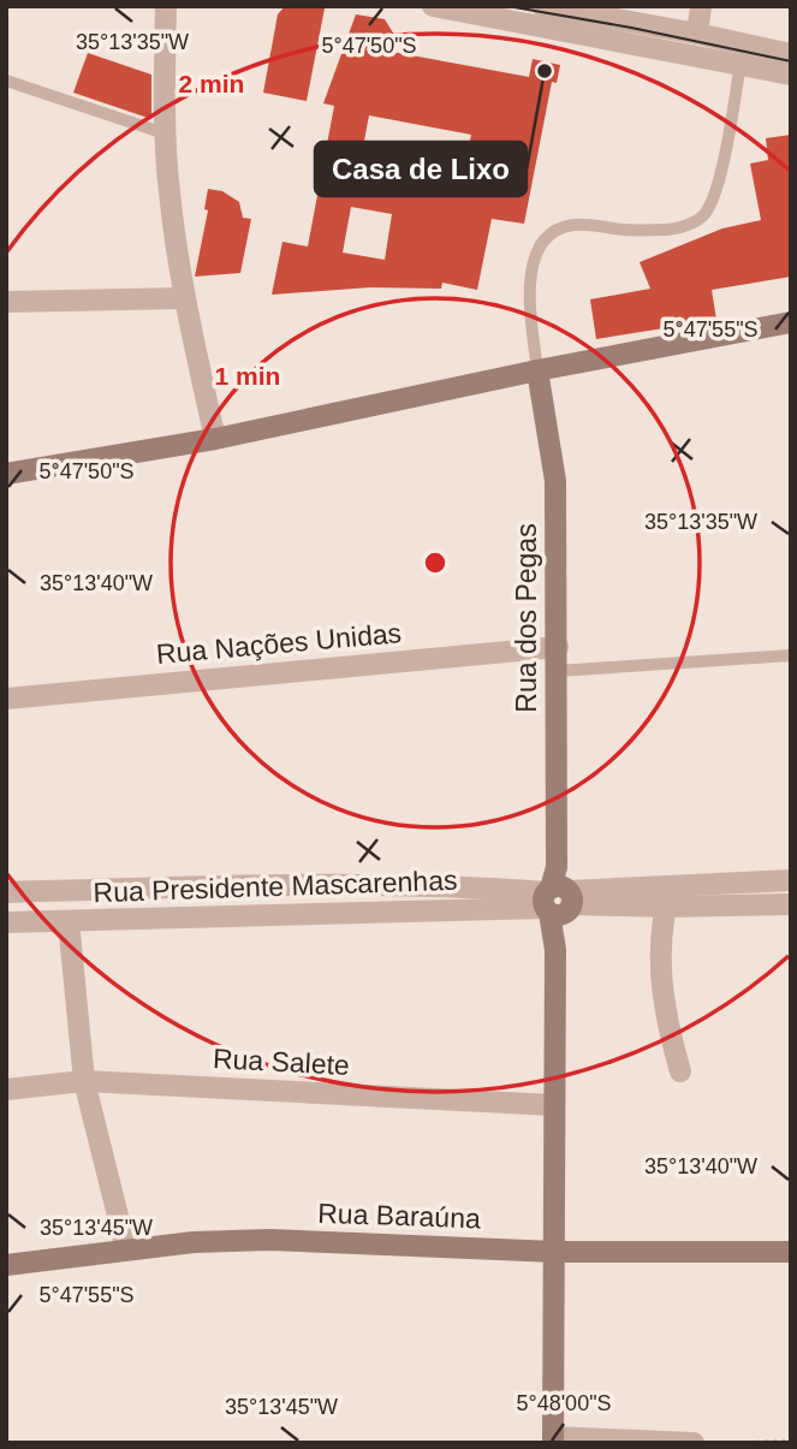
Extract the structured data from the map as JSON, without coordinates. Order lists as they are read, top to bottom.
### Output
{
  "streets": {
    "main road": ["Rua dos Pegas", "Rua Baraúna"],
    "street": ["Rua Nações Unidas", "Rua Presidente Mascarenhas", "Rua Salete"]
  },
  "crossings": [
    ["Rua dos Pegas", "Rua Nações Unidas"],
    ["Rua dos Pegas", "Rua Presidente Mascarenhas"],
    ["Rua dos Pegas", "Rua Salete"],
    ["Rua dos Pegas", "Rua Baraúna"]
  ],
  "places": ["Casa de Lixo"],
  "coordinates": [
    "35°13'35\"W",
    "5°47'50\"S",
    "5°47'55\"S",
    "35°13'40\"W",
    "35°13'45\"W",
    "5°48'00\"S"
  ],
  "rings": ["2 min", "1 min"]
}
